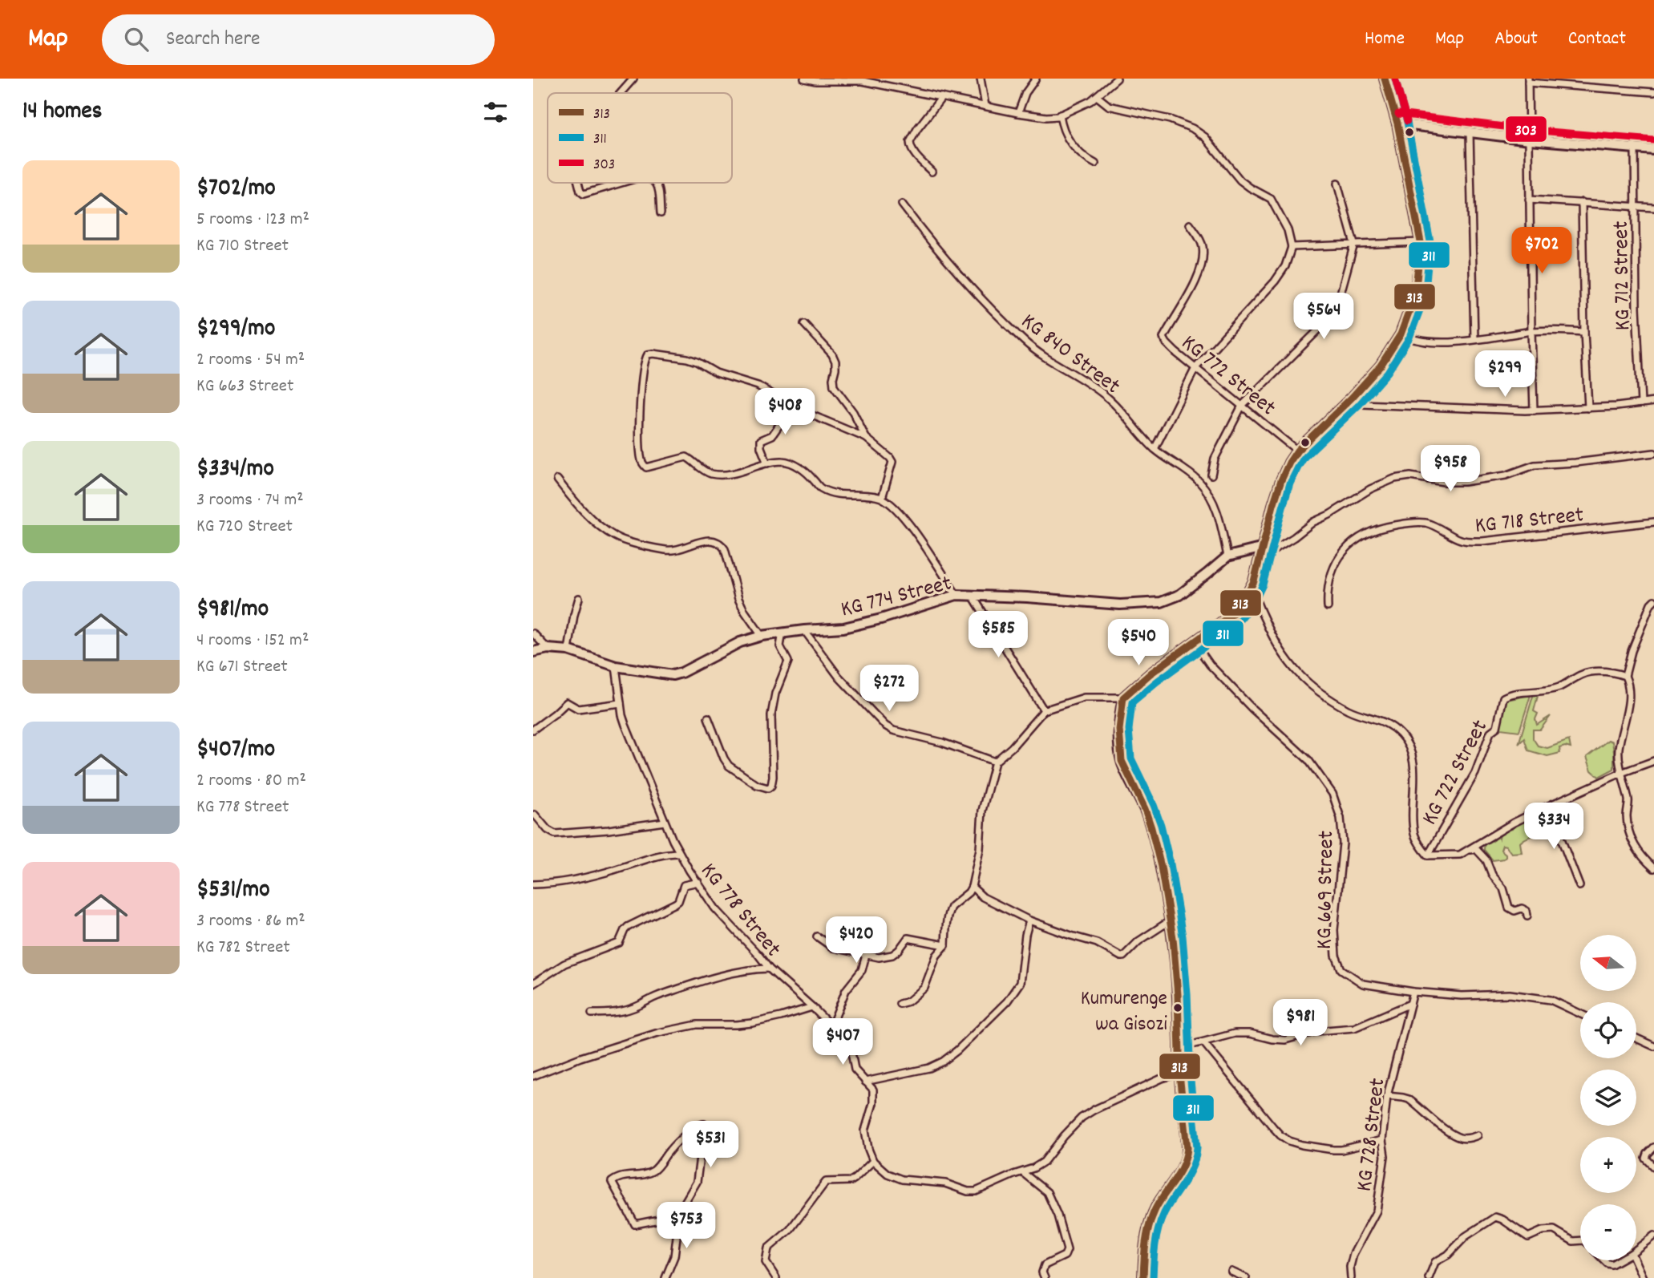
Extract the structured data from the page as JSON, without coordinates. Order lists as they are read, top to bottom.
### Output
{
  "streets": {
    "main road": ["KG 774 Street"],
    "street": [
      "KG 712 Street",
      "KG 840 Street",
      "KG 772 Street",
      "KG 718 Street",
      "KG 722 Street",
      "KG 669 Street",
      "KG 778 Street",
      "KG 728 Street"
    ]
  },
  "crossings": [
    ["KG 840 Street", "KG 774 Street"],
    ["KG 774 Street", "KG 778 Street"],
    ["KG 669 Street", "KG 728 Street"]
  ],
  "places": ["Kumurenge wa Gisozi"],
  "lines": ["transit line 313", "transit line 311", "transit line 303"],
  "legend": ["313", "311", "303"],
  "north": "left",
  "page": {
    "header": "Map",
    "search": "Search here",
    "nav": [
      "Home",
      "Map",
      "About",
      "Contact"
    ],
    "heading": "14 homes",
    "list": [
      {
        "name": "$702/mo",
        "note": "5 rooms · 123 m² · KG 710 Street"
      },
      {
        "name": "$299/mo",
        "note": "2 rooms · 54 m² · KG 663 Street"
      },
      {
        "name": "$334/mo",
        "note": "3 rooms · 74 m² · KG 720 Street"
      },
      {
        "name": "$981/mo",
        "note": "4 rooms · 152 m² · KG 671 Street"
      },
      {
        "name": "$407/mo",
        "note": "2 rooms · 80 m² · KG 778 Street"
      },
      {
        "name": "$531/mo",
        "note": "3 rooms · 86 m² · KG 782 Street"
      }
    ],
    "price": [
      "$702",
      "$564",
      "$299",
      "$408",
      "$958",
      "$585",
      "$540",
      "$272",
      "$334",
      "$420",
      "$981",
      "$407",
      "$531",
      "$753"
    ],
    "map_buttons": ["+", "−"]
  }
}
